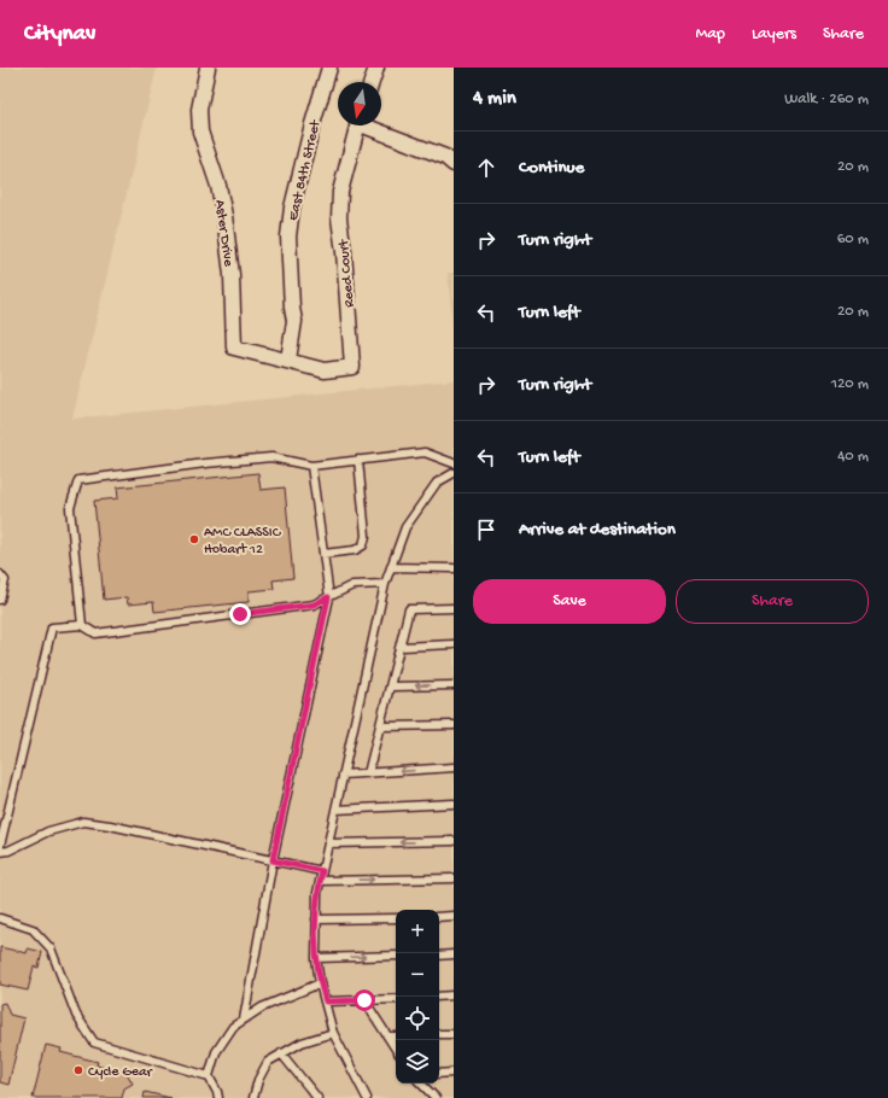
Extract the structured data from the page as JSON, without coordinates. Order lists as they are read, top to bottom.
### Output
{
  "streets": {
    "street": ["East 84th Street", "Aster Drive", "Reed Court"]
  },
  "crossings": [
    ["East 84th Street", "Aster Drive"],
    ["East 84th Street", "Reed Court"],
    ["Aster Drive", "Reed Court"]
  ],
  "places": ["AMC CLASSIC Hobart 12", "Cycle Gear"],
  "north": "bottom",
  "page": {
    "header": "Citynav",
    "nav": ["Map", "Layers", "Share"],
    "heading": ["4 min", "Walk · 260 m"],
    "list": [
      ["Continue", "20 m"],
      ["Turn right", "60 m"],
      ["Turn left", "20 m"],
      ["Turn right", "120 m"],
      ["Turn left", "40 m"],
      "Arrive at destination"
    ],
    "buttons": ["Save", "Share"],
    "map_buttons": ["+", "−"]
  }
}
